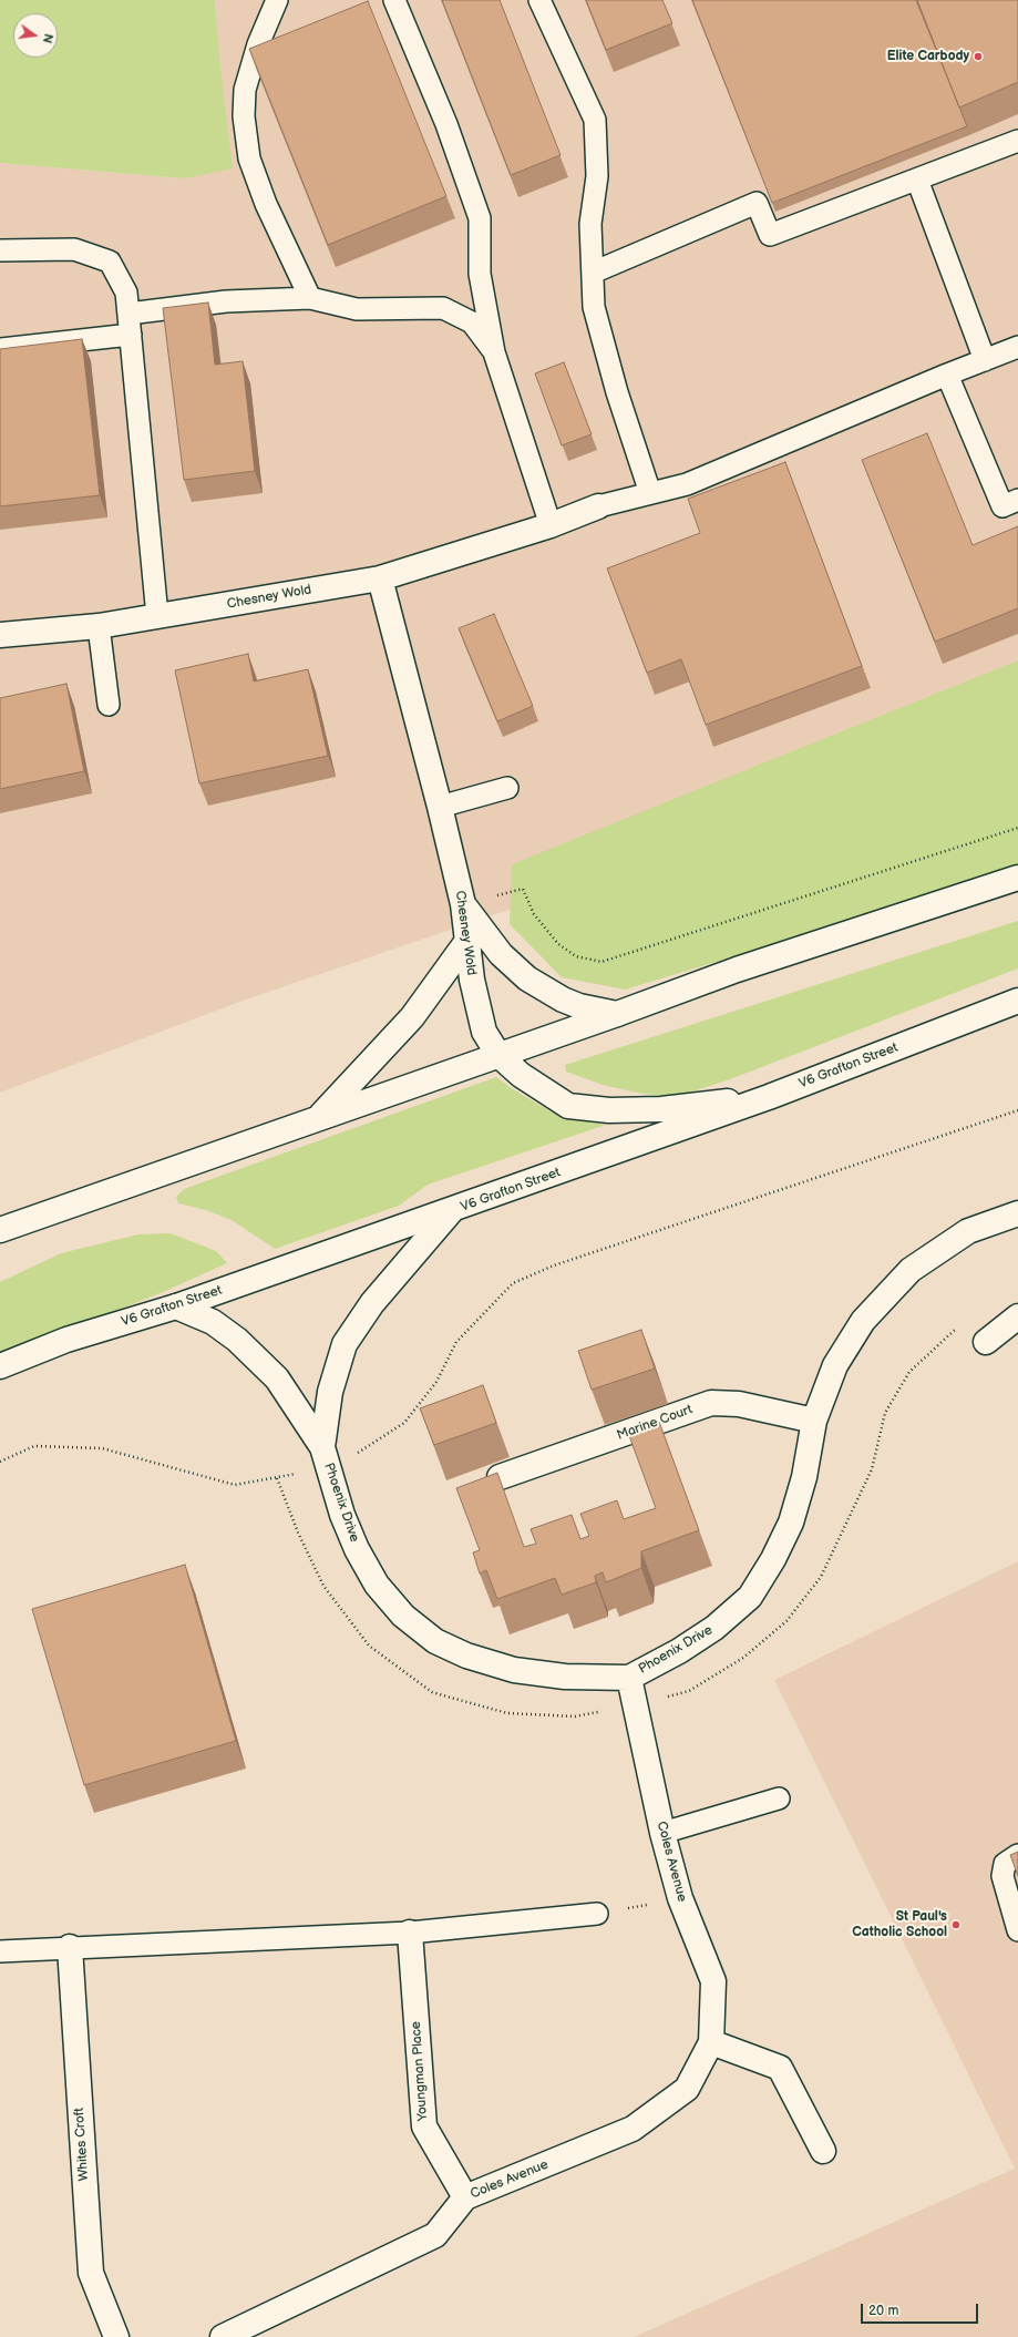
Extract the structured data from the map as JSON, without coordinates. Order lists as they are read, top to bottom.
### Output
{
  "streets": {
    "street": [
      "Chesney Wold",
      "V6 Grafton Street",
      "Marine Court",
      "Phoenix Drive",
      "Coles Avenue",
      "Youngman Place",
      "Whites Croft"
    ]
  },
  "crossings": [
    ["Chesney Wold", "V6 Grafton Street"],
    ["V6 Grafton Street", "Phoenix Drive"],
    ["Marine Court", "Phoenix Drive"],
    ["Phoenix Drive", "Coles Avenue"],
    ["Coles Avenue", "Youngman Place"]
  ],
  "places": ["Elite Carbody", "St Paul's Catholic School"],
  "scale_bar": "20 m",
  "north": "right"
}
